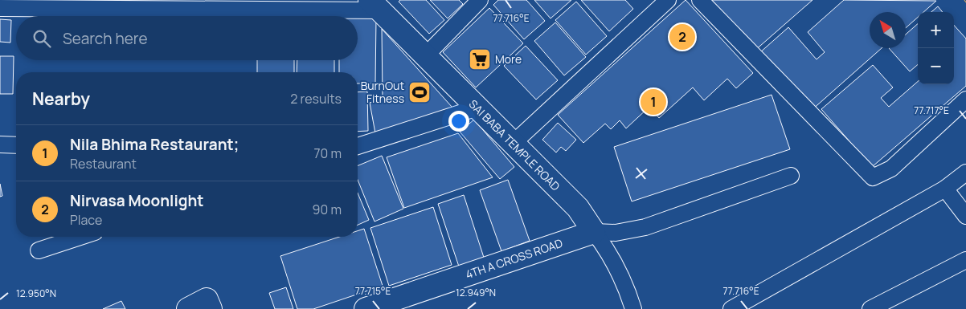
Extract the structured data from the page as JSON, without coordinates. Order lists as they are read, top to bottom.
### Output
{
  "streets": {
    "street": ["SAI BABA TEMPLE ROAD", "4TH A CROSS ROAD"]
  },
  "crossings": [
    ["SAI BABA TEMPLE ROAD", "4TH A CROSS ROAD"]
  ],
  "places": {
    "supermarket": ["More"],
    "sports": ["BurnOut Fitness"]
  },
  "north": "top left",
  "page": {
    "map_buttons": ["+", "−"],
    "search": "Search here",
    "pins": ["2", "1"],
    "heading": ["Nearby", "2 results"],
    "list": [
      {
        "mark": "1",
        "name": "Nila Bhima Restaurant;",
        "note": "Restaurant",
        "value": "70 m"
      },
      {
        "mark": "2",
        "name": "Nirvasa Moonlight",
        "note": "Place",
        "value": "90 m"
      }
    ]
  },
  "coordinates": [
    "77.716°E",
    "77.717°E",
    "77.715°E",
    "12.949°N",
    "12.950°N"
  ]
}
